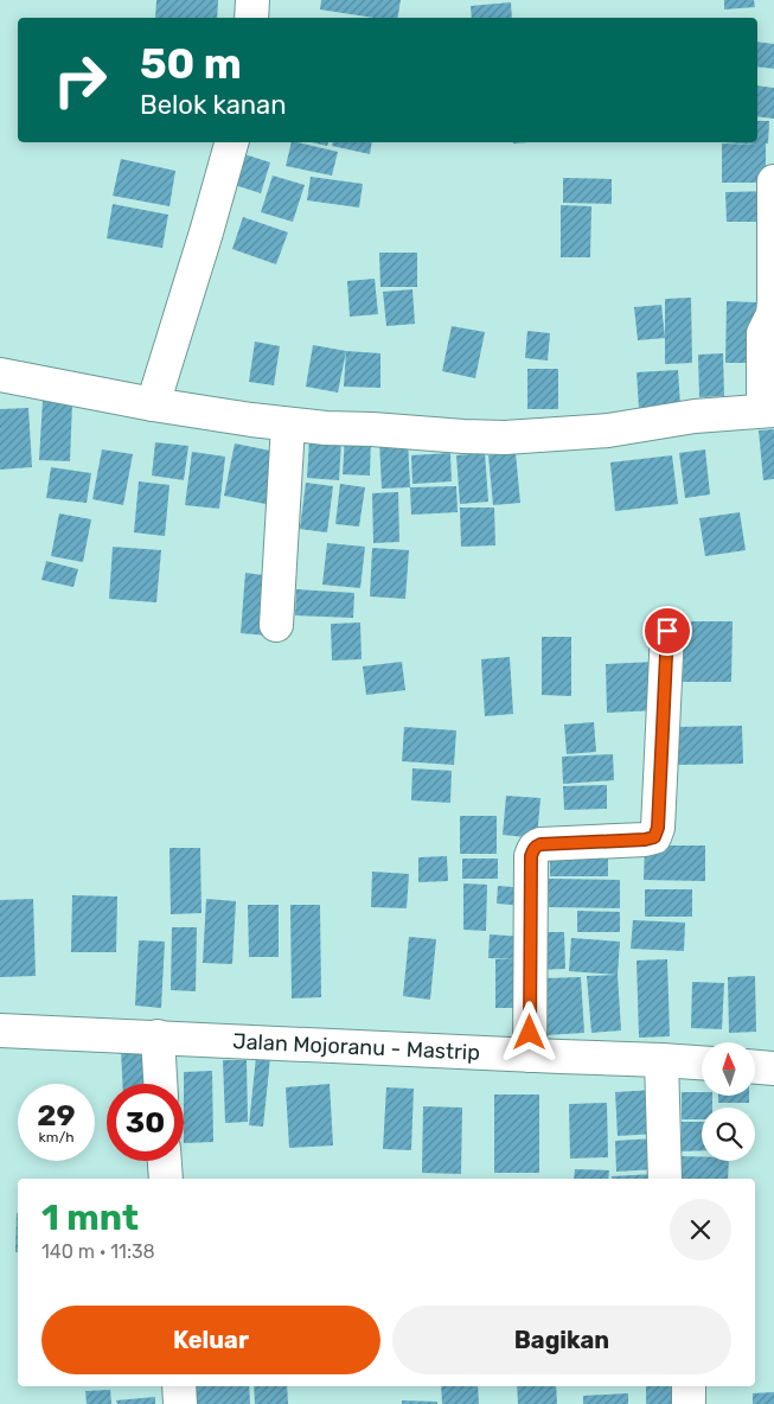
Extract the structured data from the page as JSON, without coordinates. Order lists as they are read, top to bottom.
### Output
{
  "streets": {
    "street": ["Jalan Mojoranu - Mastrip"]
  },
  "north": "top",
  "page": {
    "turn": ["50 m", "Belok kanan"],
    "speed": "29 km/h",
    "limit": "30",
    "heading": ["1 mnt", "140 m · 11:38"],
    "buttons": ["Keluar", "Bagikan"]
  }
}
